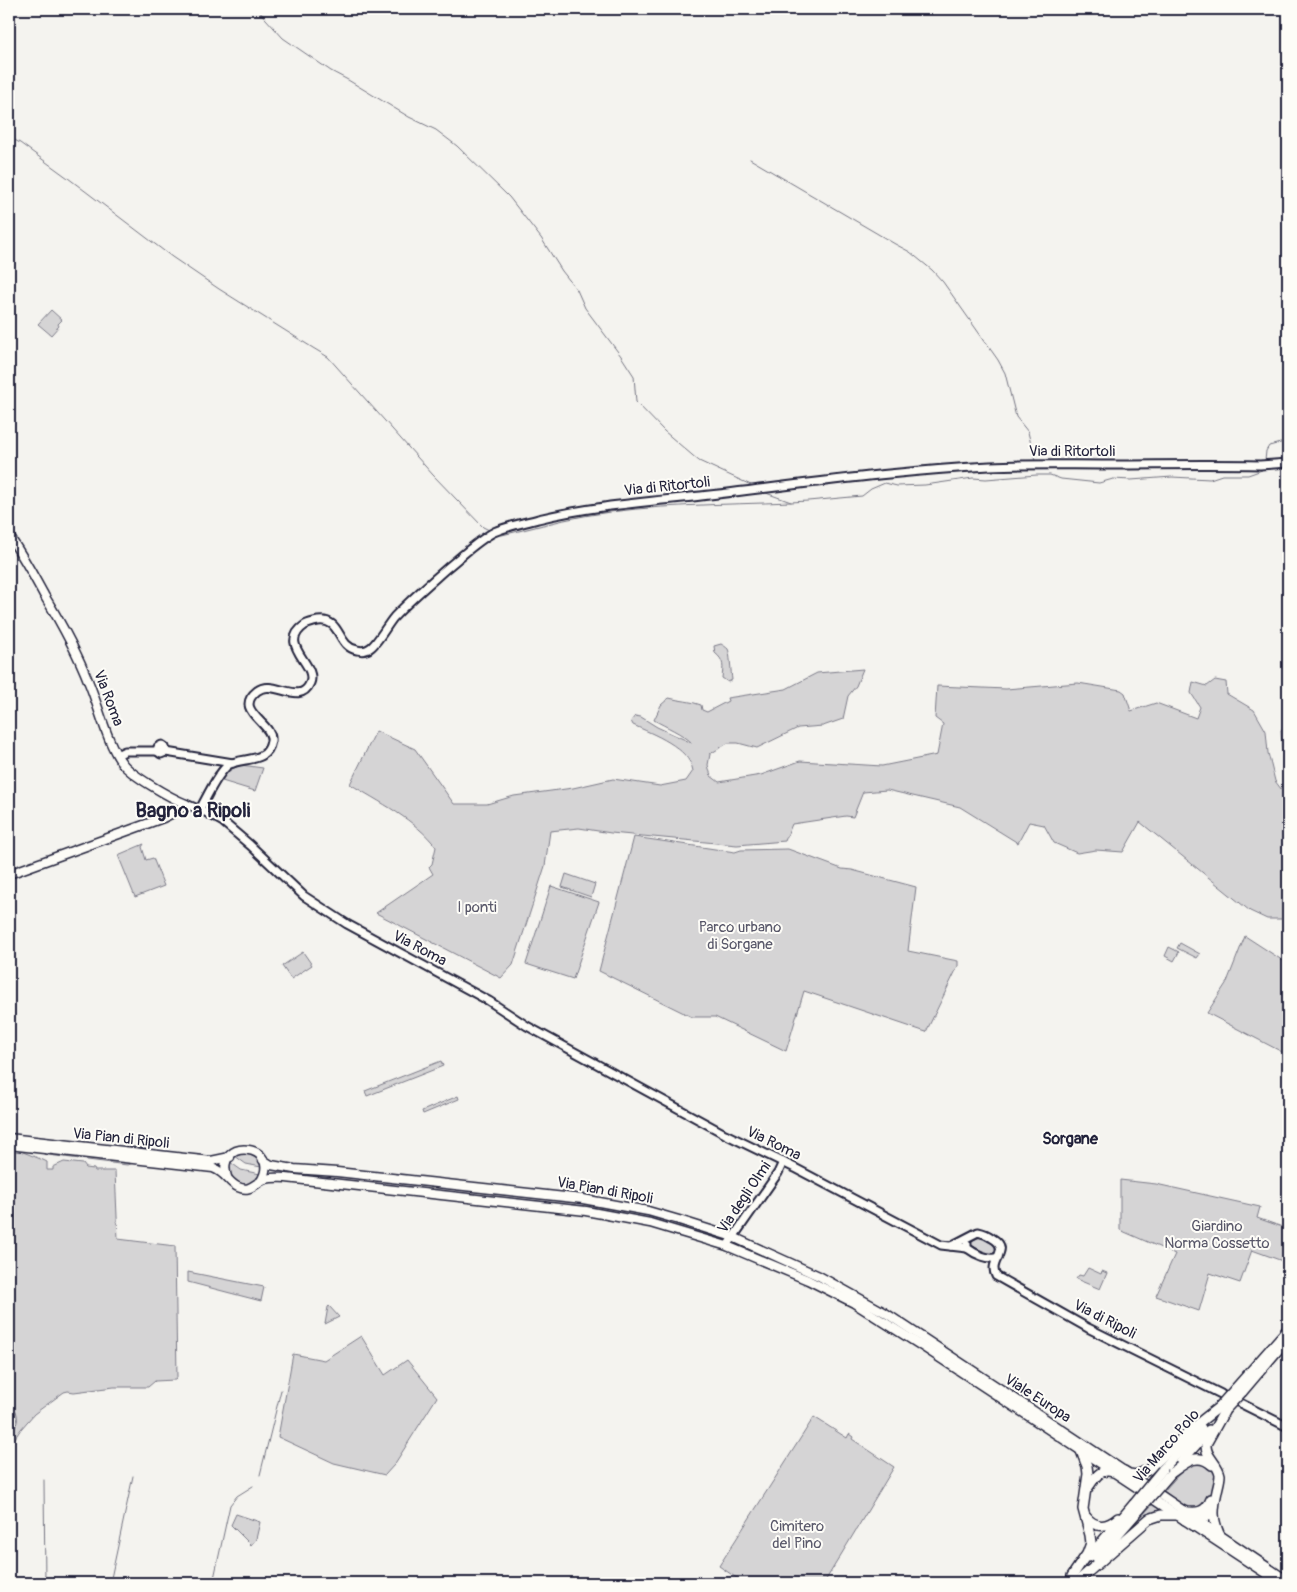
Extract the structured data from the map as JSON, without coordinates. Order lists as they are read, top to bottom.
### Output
{
  "streets": {
    "highway": ["Via Marco Polo"],
    "main road": ["Via Roma", "Via Pian di Ripoli", "Viale Europa"],
    "street": ["Via di Ritortoli", "Via degli Olmi", "Via di Ripoli"]
  },
  "crossings": [
    ["Via Roma", "Via degli Olmi"],
    ["Via Pian di Ripoli", "Via degli Olmi"],
    ["Via Pian di Ripoli", "Viale Europa"]
  ],
  "districts": ["Bagno a Ripoli", "Sorgane"],
  "parks": [
    "I ponti",
    "Parco urbano di Sorgane",
    "Giardino Norma Cossetto",
    "Cimitero del Pino"
  ]
}
